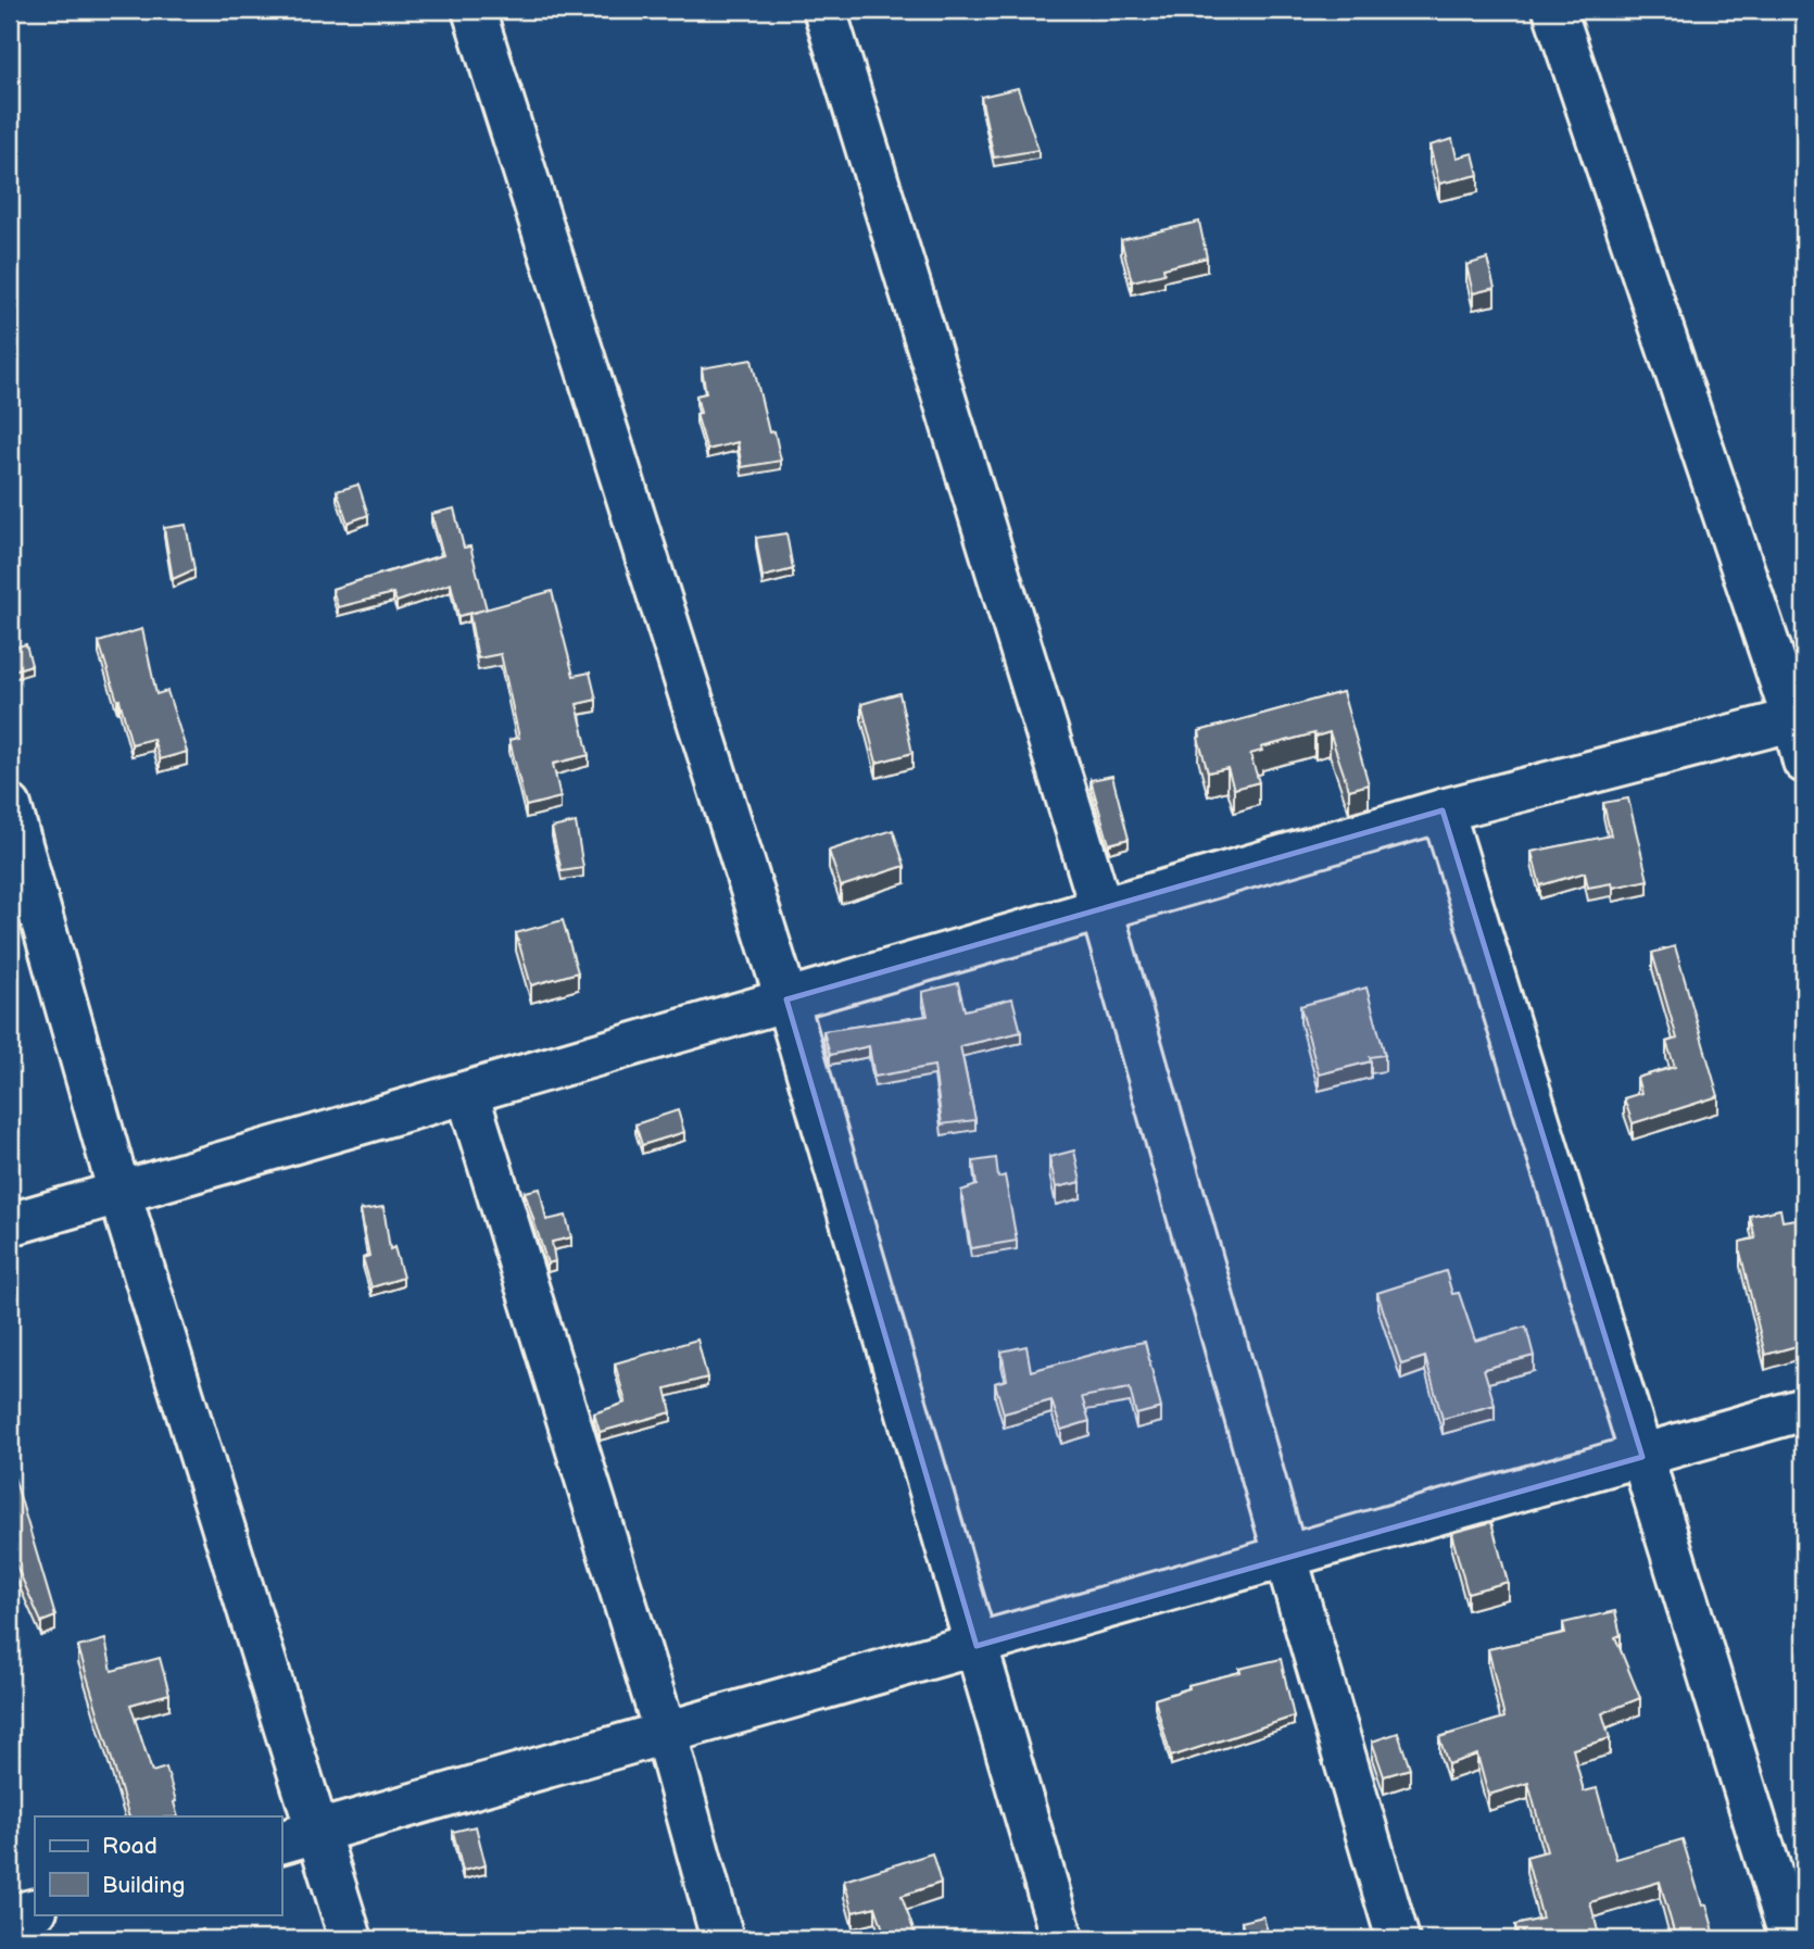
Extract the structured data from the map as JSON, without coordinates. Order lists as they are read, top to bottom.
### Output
{
  "legend": ["Road", "Building"]
}
